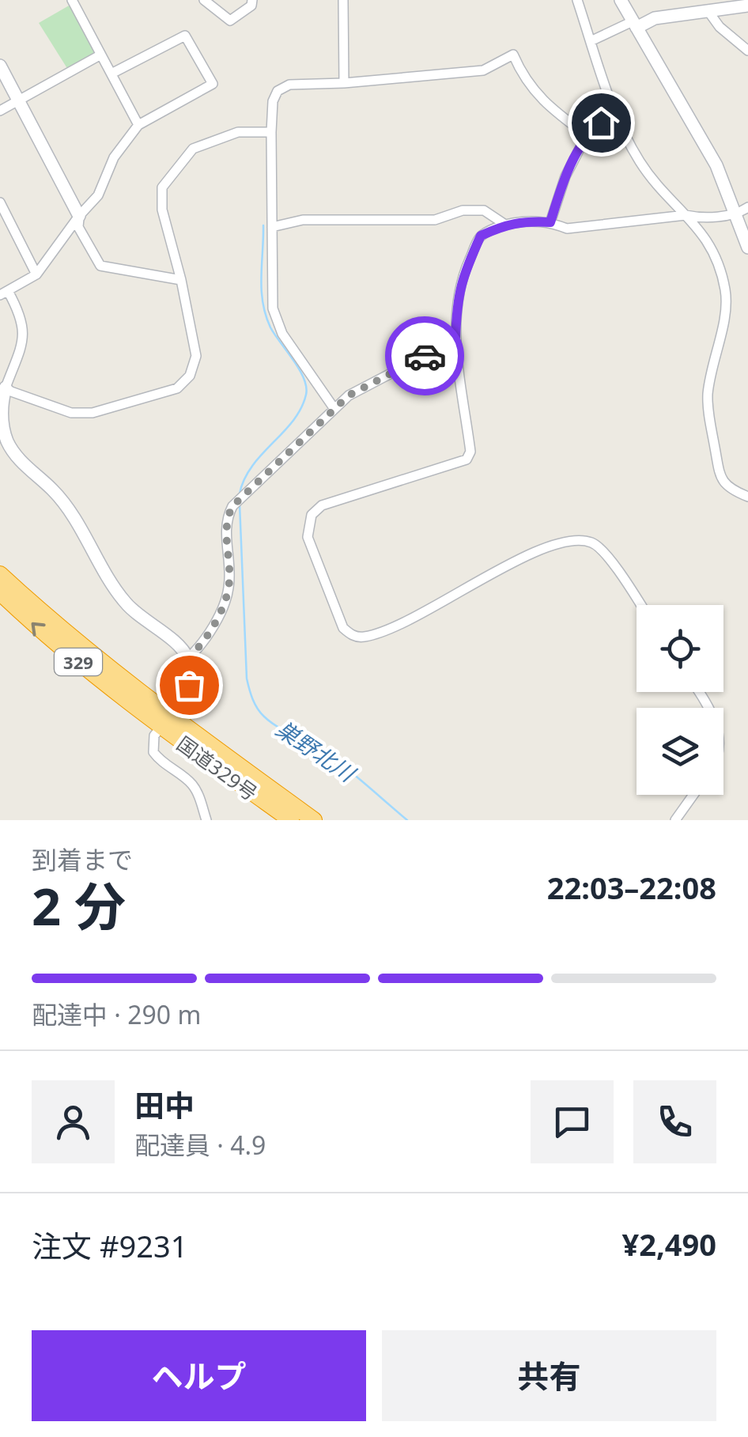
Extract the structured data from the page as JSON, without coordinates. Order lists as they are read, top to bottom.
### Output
{
  "streets": {
    "highway": ["329", "国道329号"]
  },
  "water": ["巣野北川"],
  "page": {
    "heading": ["2 分", "到着まで", "22:03–22:08"],
    "panel": [
      "田中",
      "配達員 · 4.9",
      "注文 #9231",
      "¥2,490"
    ],
    "bar": "配達中 · 290 m",
    "buttons": ["ヘルプ", "共有"]
  }
}
